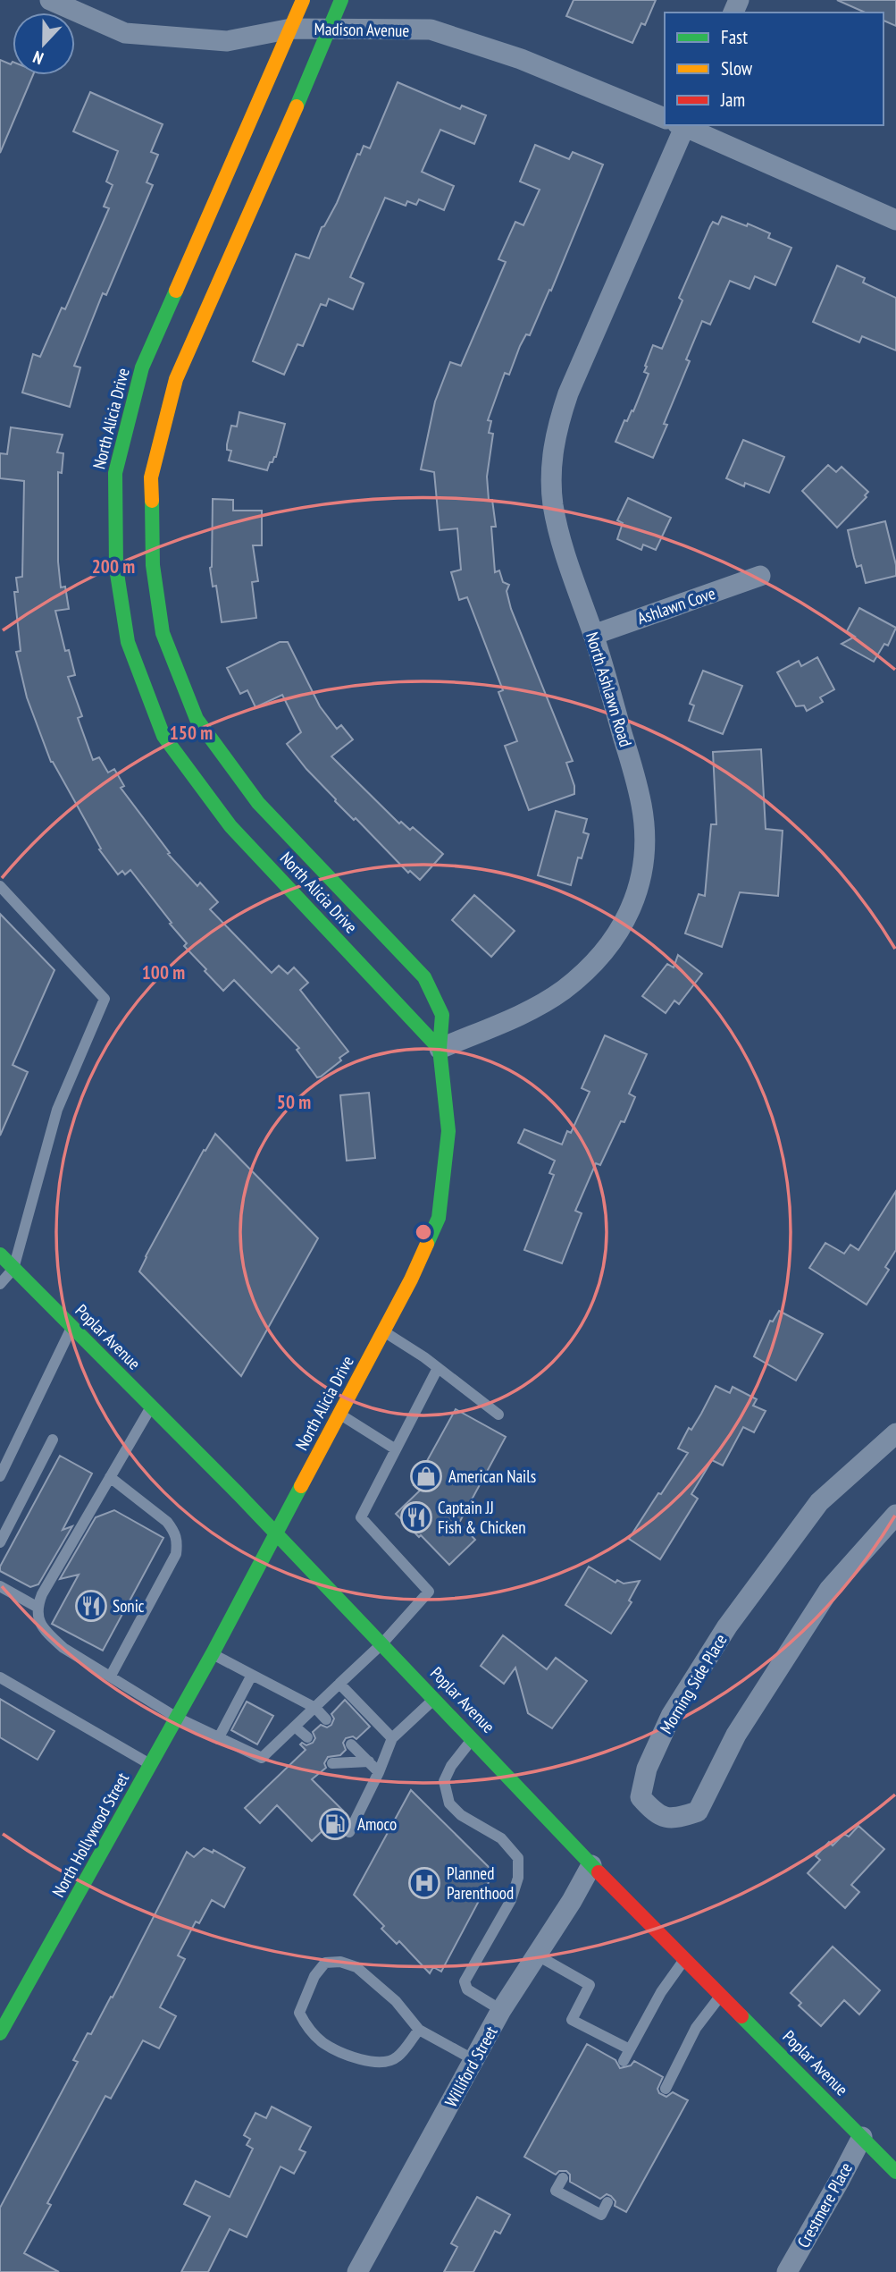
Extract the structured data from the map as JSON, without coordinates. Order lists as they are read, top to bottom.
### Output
{
  "streets": {
    "main road": ["North Alicia Drive", "Poplar Avenue", "North Hollywood Street"],
    "street": [
      "Madison Avenue",
      "Ashlawn Cove",
      "North Ashlawn Road",
      "Morning Side Place",
      "Williford Street",
      "Crestmere Place"
    ]
  },
  "crossings": [
    ["Madison Avenue", "North Alicia Drive"],
    ["North Alicia Drive", "North Ashlawn Road"],
    ["North Alicia Drive", "Poplar Avenue"],
    ["North Alicia Drive", "North Hollywood Street"],
    ["Ashlawn Cove", "North Ashlawn Road"],
    ["Poplar Avenue", "Williford Street"],
    ["Poplar Avenue", "Crestmere Place"]
  ],
  "places": {
    "shop": ["American Nails"],
    "restaurant": ["Captain JJ Fish & Chicken", "Sonic"],
    "fuel station": ["Amoco"],
    "hospital": ["Planned Parenthood"]
  },
  "legend": ["Fast", "Slow", "Jam"],
  "north": "bottom",
  "rings": [
    "200 m",
    "150 m",
    "100 m",
    "50 m"
  ]
}
